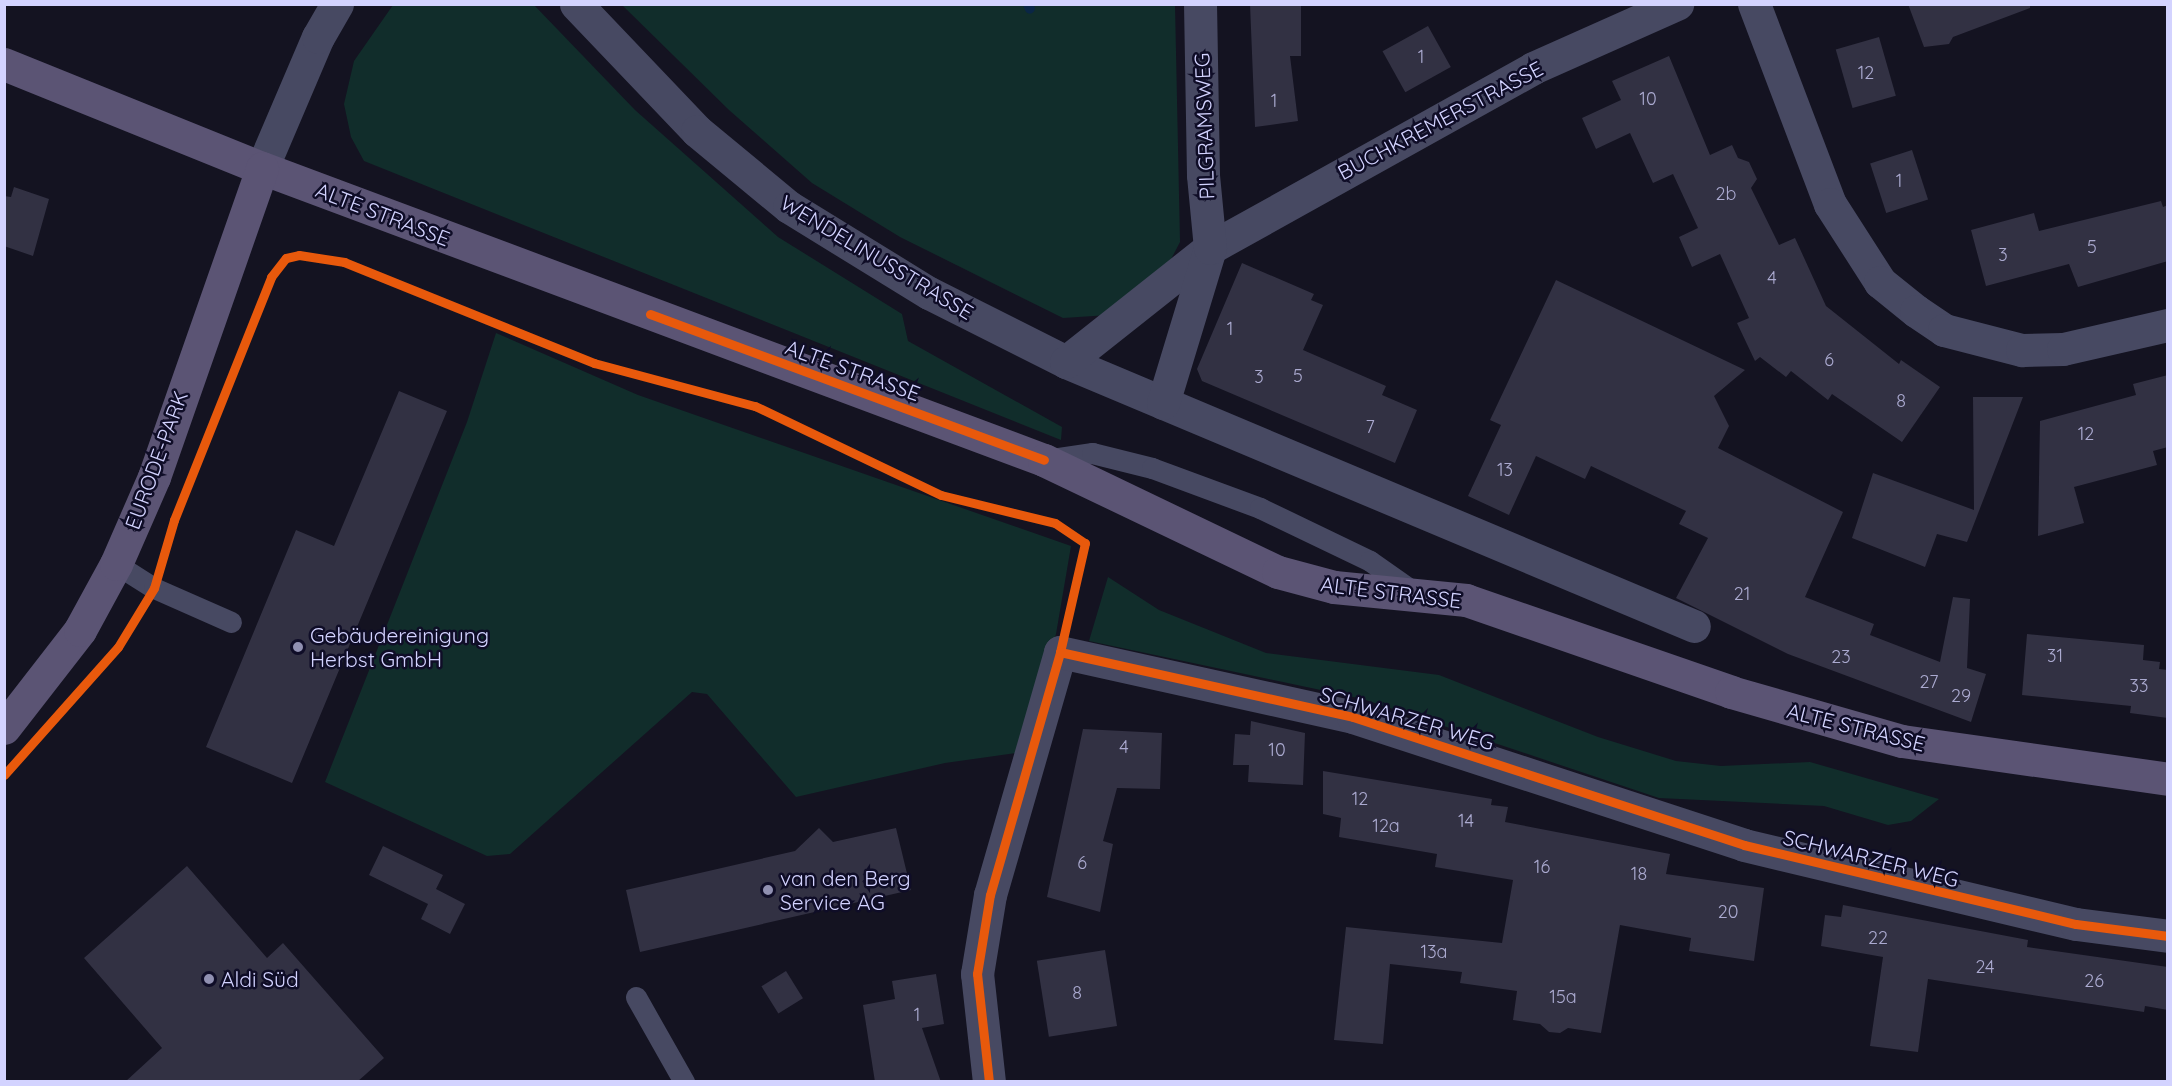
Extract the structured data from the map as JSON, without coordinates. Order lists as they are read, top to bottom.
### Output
{
  "streets": {
    "main road": ["ALTE STRASSE", "EURODE-PARK"],
    "street": [
      "BUCHKREMERSTRASSE",
      "PILGRAMSWEG",
      "WENDELINUSSTRASSE",
      "SCHWARZER WEG"
    ]
  },
  "crossings": [
    ["BUCHKREMERSTRASSE", "PILGRAMSWEG"],
    ["ALTE STRASSE", "EURODE-PARK"]
  ],
  "places": ["Gebäudereinigung Herbst GmbH", "van den Berg Service AG", "Aldi Süd"],
  "house_numbers": [
    "1",
    "12",
    "10",
    "1",
    "1",
    "2b",
    "5",
    "3",
    "4",
    "1",
    "6",
    "5",
    "3",
    "8",
    "7",
    "12",
    "13",
    "21",
    "31",
    "23",
    "27",
    "33",
    "29",
    "4",
    "10",
    "12",
    "14",
    "12a",
    "6",
    "16",
    "18",
    "20",
    "22",
    "13a",
    "24",
    "26",
    "8",
    "15a",
    "1"
  ]
}
